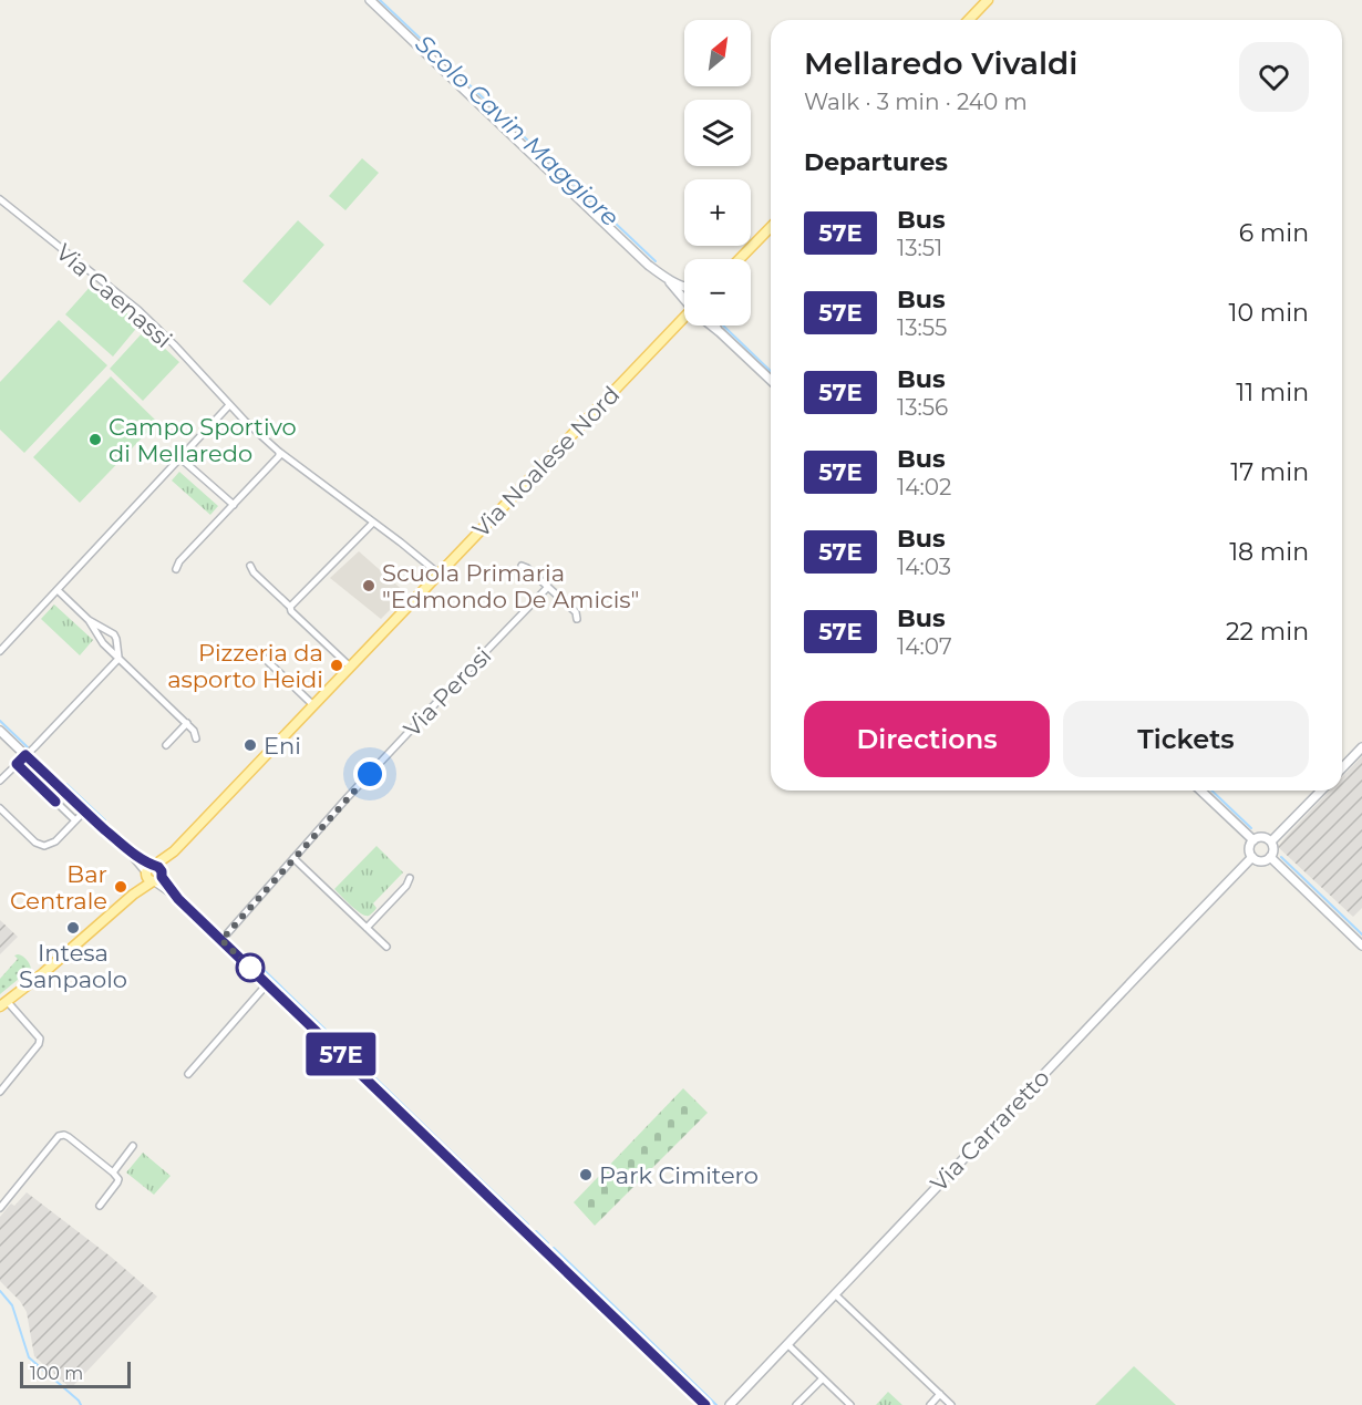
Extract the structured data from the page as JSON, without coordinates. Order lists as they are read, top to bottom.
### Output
{
  "streets": {
    "main road": ["Via Noalese Nord"],
    "street": ["Via Caenassi", "Via Perosi", "Via Carraretto"]
  },
  "crossings": [
    ["Via Caenassi", "Via Noalese Nord"]
  ],
  "water": ["Scolo Cavin Maggiore"],
  "places": [
    "Campo Sportivo di Mellaredo",
    "Scuola Primaria \"Edmondo De Amicis\"",
    "Pizzeria da asporto Heidi",
    "Eni",
    "Bar Centrale",
    "Intesa Sanpaolo",
    "Park Cimitero"
  ],
  "lines": ["bus line 57E"],
  "scale_bar": "100 m",
  "north": "top right",
  "page": {
    "on_map": "57E",
    "map_buttons": ["+", "−"],
    "heading": [
      ["Mellaredo Vivaldi", "Walk · 3 min · 240 m"],
      "Departures"
    ],
    "list": [
      {
        "mark": "57E",
        "name": "Bus",
        "note": "13:51",
        "value": "6 min"
      },
      {
        "mark": "57E",
        "name": "Bus",
        "note": "13:55",
        "value": "10 min"
      },
      {
        "mark": "57E",
        "name": "Bus",
        "note": "13:56",
        "value": "11 min"
      },
      {
        "mark": "57E",
        "name": "Bus",
        "note": "14:02",
        "value": "17 min"
      },
      {
        "mark": "57E",
        "name": "Bus",
        "note": "14:03",
        "value": "18 min"
      },
      {
        "mark": "57E",
        "name": "Bus",
        "note": "14:07",
        "value": "22 min"
      }
    ],
    "buttons": ["Directions", "Tickets"],
    "scale": "100 m"
  }
}
